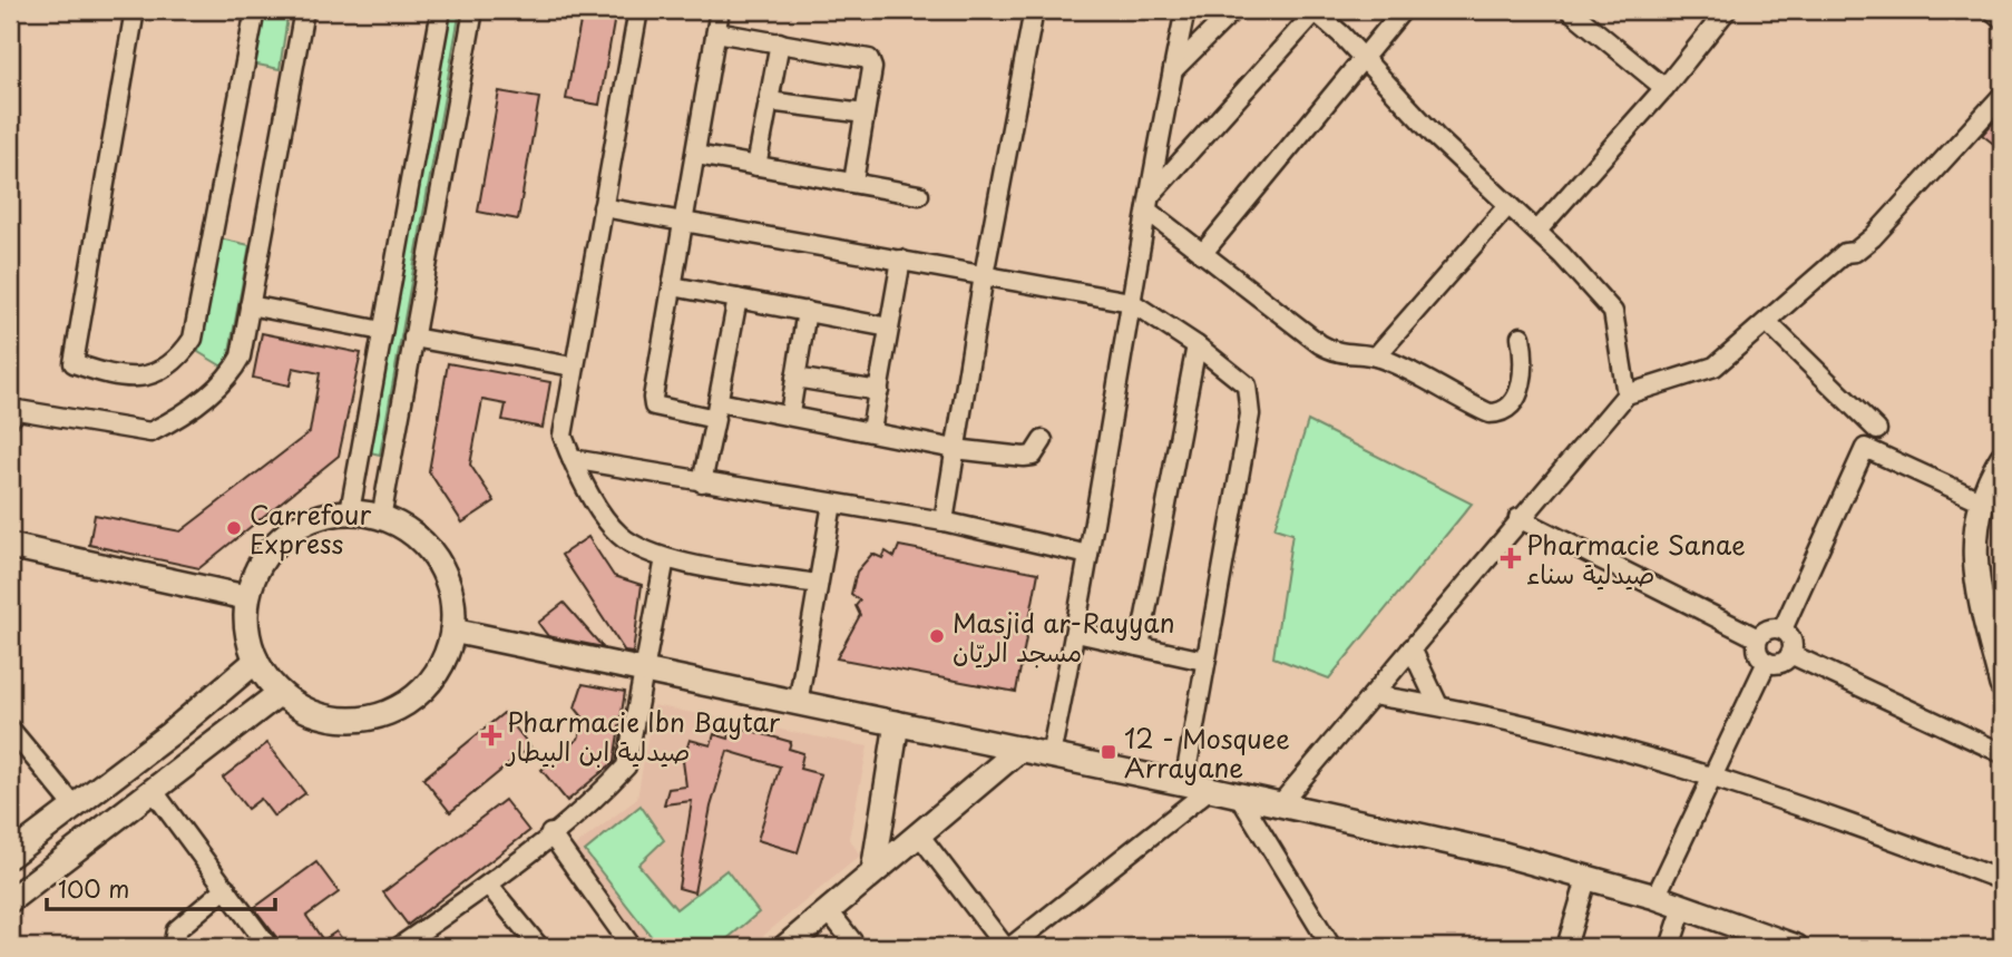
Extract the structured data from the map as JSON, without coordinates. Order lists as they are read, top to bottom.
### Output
{
  "places": {
    "other": ["Carrefour Express", "Masjid ar-Rayyan مسجد الريّان"],
    "health": ["Pharmacie Sanae صيدلية سناء", "Pharmacie Ibn Baytar صيدلية ابن البيطار"],
    "transit": ["12 - Mosquee Arrayane"]
  },
  "scale_bar": "100 m"
}
